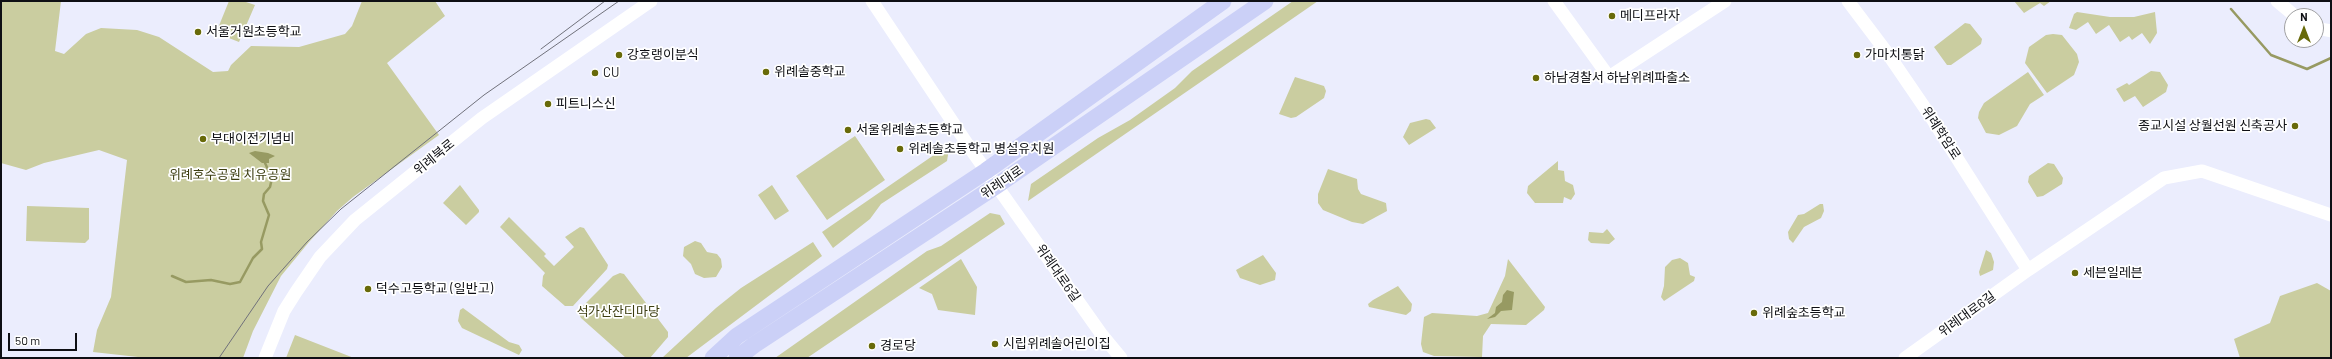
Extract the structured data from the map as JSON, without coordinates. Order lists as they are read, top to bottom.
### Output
{
  "streets": {
    "main road": ["위례대로"],
    "street": ["위례학암로", "위례북로", "위례대로6길"]
  },
  "crossings": [
    ["위례학암로", "위례대로6길"],
    ["위례대로", "위례대로6길"]
  ],
  "parks": ["위례호수공원 치유공원", "석가산잔디마당"],
  "places": [
    "메디프라자",
    "서울거원초등학교",
    "강호랭이분식",
    "가마치통닭",
    "위례솔중학교",
    "CU",
    "하남경찰서 하남위례파출소",
    "피트니스신",
    "종교시설 상월선원 신축공사",
    "서울위례솔초등학교",
    "부대이전기념비",
    "위례솔초등학교 병설유치원",
    "세븐일레븐",
    "덕수고등학교 (일반고)",
    "위례숲초등학교",
    "시립위례솔어린이집",
    "경로당"
  ],
  "scale_bar": "50 m",
  "north": "top"
}
